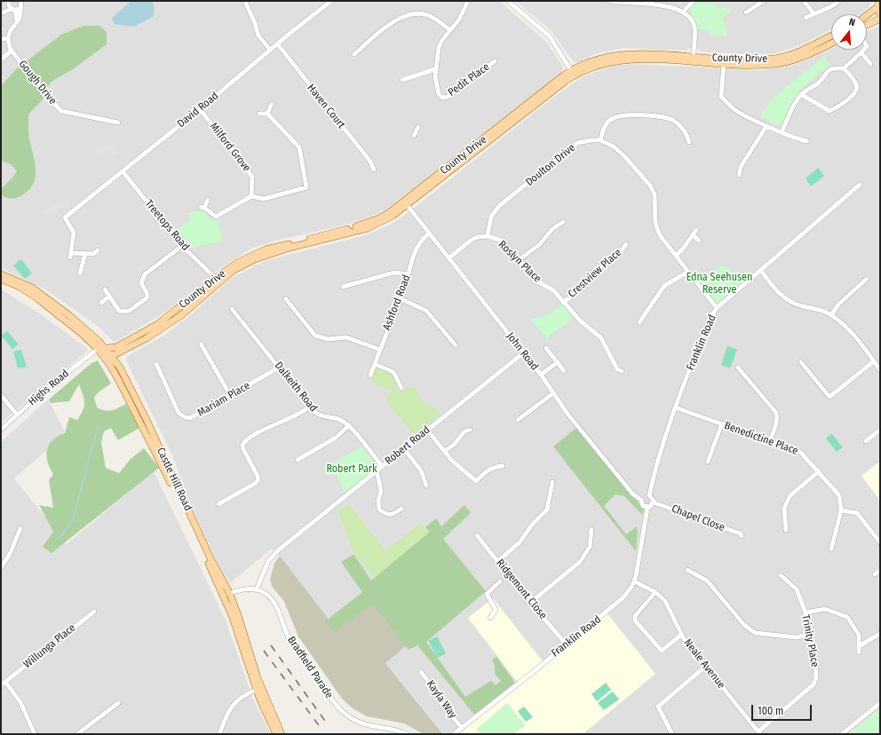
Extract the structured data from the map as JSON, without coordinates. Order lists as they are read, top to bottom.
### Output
{
  "streets": {
    "main road": ["County Drive", "Castle Hill Road"],
    "street": [
      "Pedit Place",
      "Gough Drive",
      "Haven Court",
      "David Road",
      "Milford Grove",
      "Doulton Drive",
      "Treetops Road",
      "Roslyn Place",
      "Crestview Place",
      "Ashford Road",
      "Franklin Road",
      "John Road",
      "Dalkeith Road",
      "Highs Road",
      "Mariam Place",
      "Benedictine Place",
      "Robert Road",
      "Chapel Close",
      "Ridgemont Close",
      "Trinity Place",
      "Willunga Place",
      "Neale Avenue",
      "Bradfield Parade",
      "Kayla Way"
    ]
  },
  "crossings": [
    ["County Drive", "Treetops Road"],
    ["County Drive", "John Road"],
    ["County Drive", "Highs Road"],
    ["County Drive", "Castle Hill Road"],
    ["Haven Court", "David Road"],
    ["David Road", "Milford Grove"],
    ["David Road", "Treetops Road"],
    ["Doulton Drive", "Roslyn Place"],
    ["Roslyn Place", "Crestview Place"],
    ["Roslyn Place", "John Road"],
    ["Ashford Road", "John Road"],
    ["Franklin Road", "John Road"],
    ["Franklin Road", "Benedictine Place"],
    ["Franklin Road", "Chapel Close"],
    ["Franklin Road", "Ridgemont Close"],
    ["Franklin Road", "Neale Avenue"],
    ["Franklin Road", "Kayla Way"],
    ["John Road", "Robert Road"],
    ["John Road", "Chapel Close"],
    ["Dalkeith Road", "Mariam Place"],
    ["Dalkeith Road", "Robert Road"],
    ["Highs Road", "Castle Hill Road"],
    ["Robert Road", "Bradfield Parade"],
    ["Trinity Place", "Neale Avenue"]
  ],
  "parks": ["Edna Seehusen Reserve", "Robert Park"],
  "scale_bar": "100 m",
  "north": "top"
}
